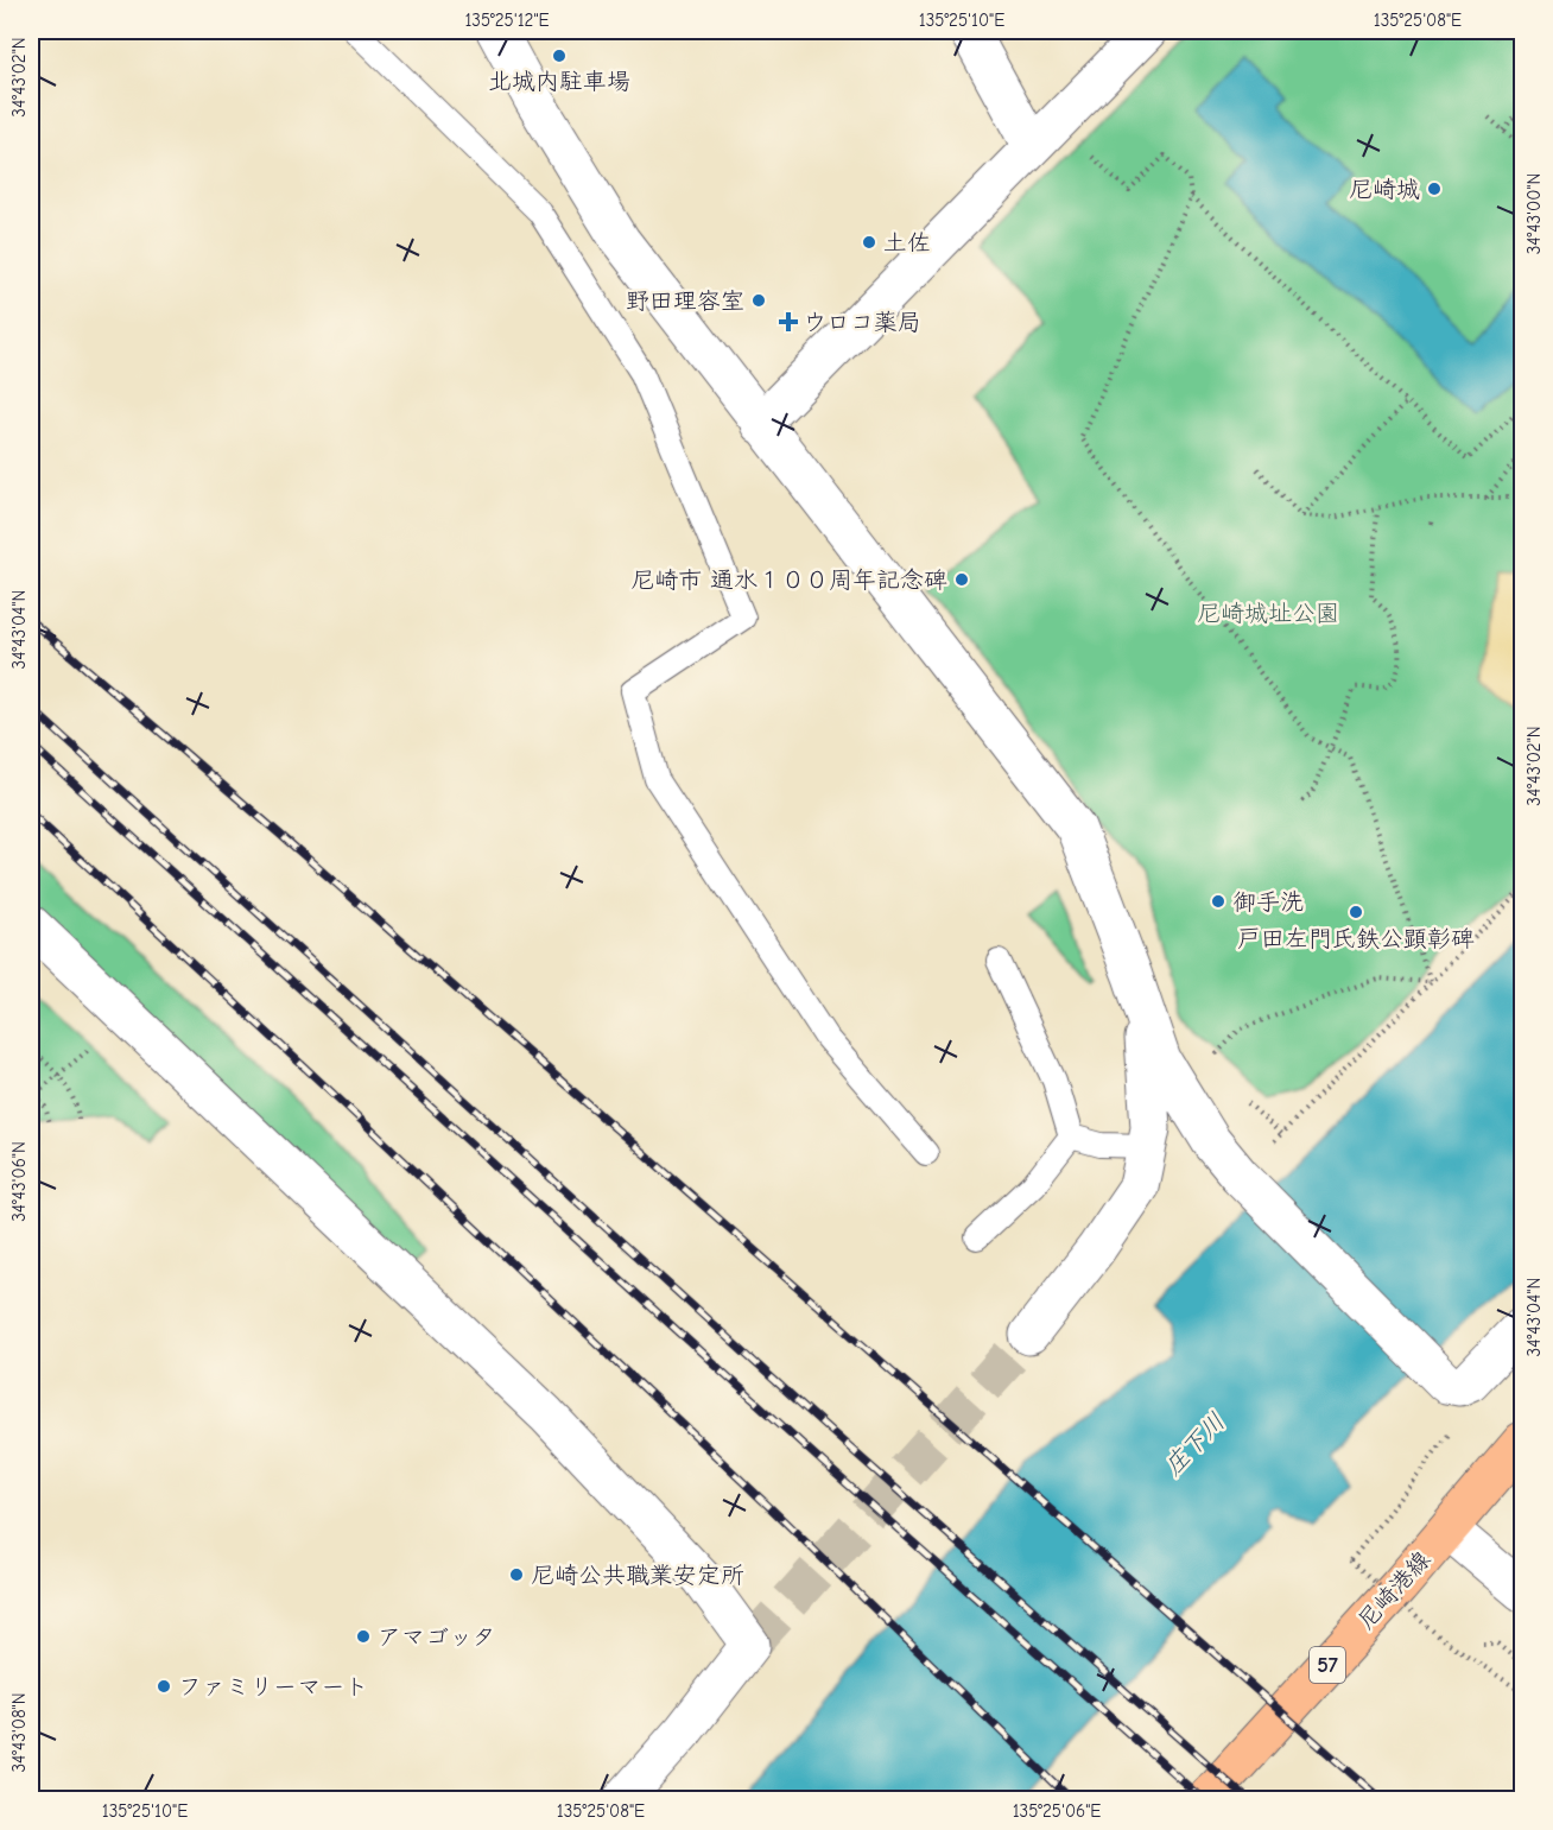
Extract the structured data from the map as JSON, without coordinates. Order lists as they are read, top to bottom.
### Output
{
  "streets": {
    "main road": ["尼崎港線", "57"]
  },
  "water": ["庄下川"],
  "parks": ["尼崎城址公園"],
  "places": {
    "other": [
      "北城内駐車場",
      "尼崎城",
      "土佐",
      "野田理容室",
      "尼崎市 通水１００周年記念碑",
      "御手洗",
      "戸田左門氏鉄公顕彰碑",
      "尼崎公共職業安定所",
      "アマゴッタ",
      "ファミリーマート"
    ],
    "health": ["ウロコ薬局"]
  },
  "coordinates": [
    "135°25'12\"E",
    "135°25'10\"E",
    "135°25'08\"E",
    "34°43'02\"N",
    "34°43'00\"N",
    "34°43'04\"N",
    "34°43'06\"N",
    "34°43'08\"N",
    "135°25'06\"E"
  ]
}
